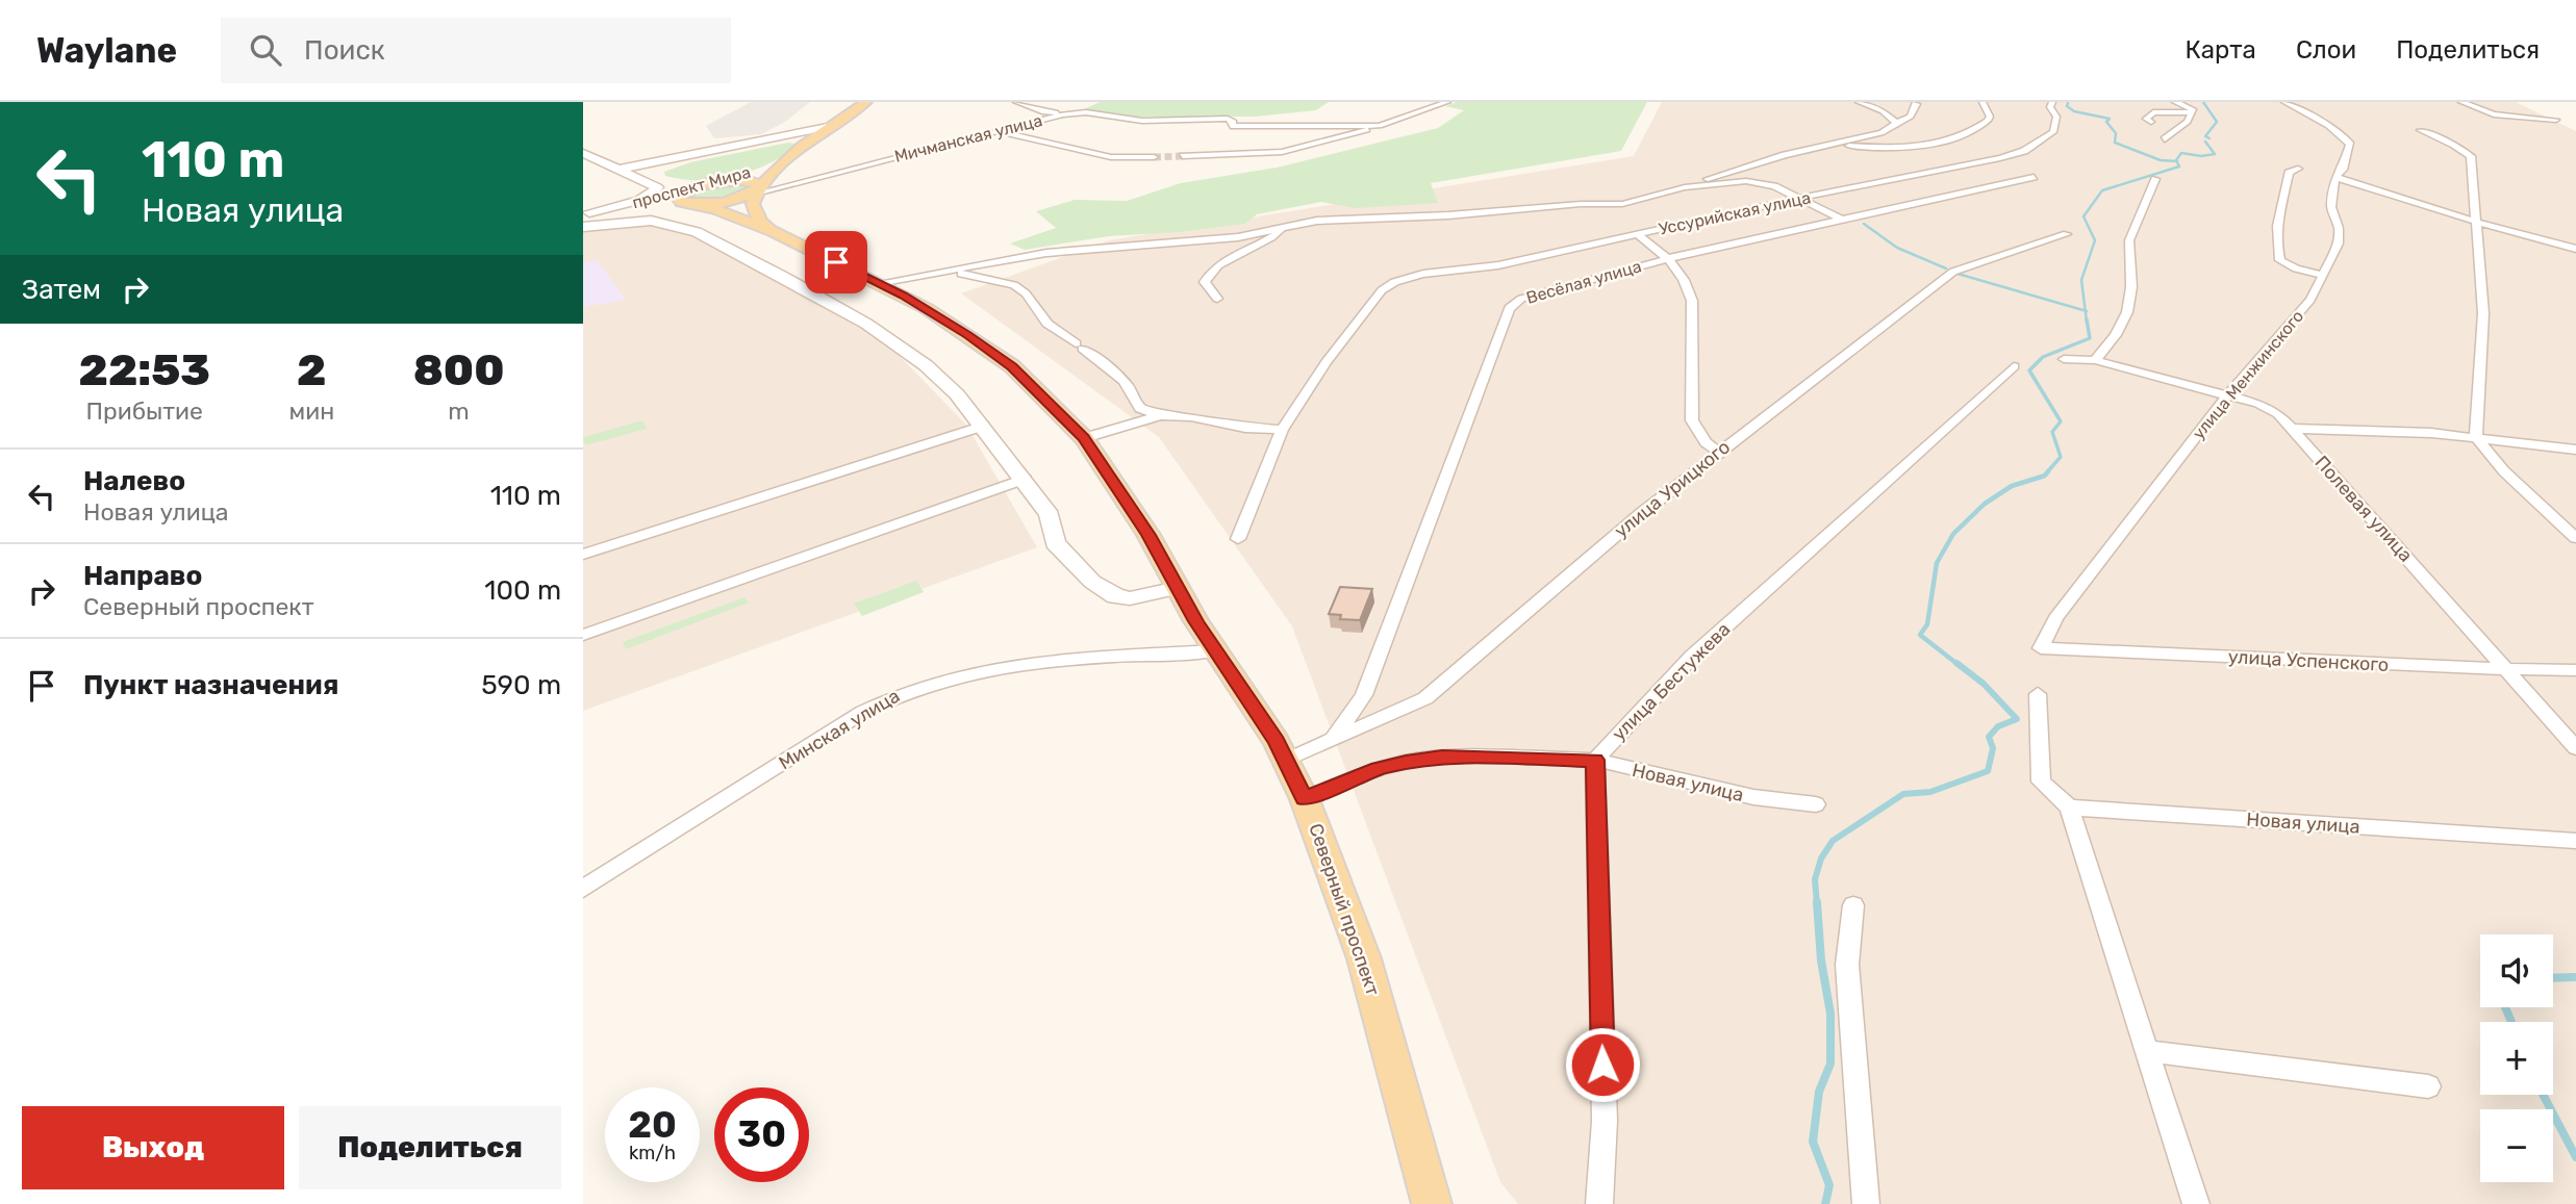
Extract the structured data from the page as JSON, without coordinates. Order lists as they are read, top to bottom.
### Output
{
  "streets": {
    "main road": ["проспект Мира", "Северный проспект"],
    "street": [
      "Мичманская улица",
      "Уссурийская улица",
      "Весёлая улица",
      "улица Менжинского",
      "улица Урицкого",
      "Полевая улица",
      "улица Успенского",
      "улица Бестужева",
      "Минская улица",
      "Новая улица"
    ]
  },
  "crossings": [
    ["Весёлая улица", "улица Урицкого"],
    ["улица Менжинского", "Полевая улица"],
    ["улица Менжинского", "улица Успенского"],
    ["улица Урицкого", "Северный проспект"],
    ["Полевая улица", "улица Успенского"],
    ["улица Бестужева", "Новая улица"],
    ["Минская улица", "Северный проспект"],
    ["Новая улица", "Северный проспект"]
  ],
  "page": {
    "header": "Waylane",
    "search": "Поиск",
    "nav": ["Карта", "Слои", "Поделиться"],
    "turn": ["110 m", "Новая улица"],
    "then": "Затем",
    "eta": [
      "22:53",
      "Прибытие",
      "2",
      "мин",
      "800",
      "m"
    ],
    "list": [
      {
        "name": "Налево",
        "note": "Новая улица",
        "value": "110 m"
      },
      {
        "name": "Направо",
        "note": "Северный проспект",
        "value": "100 m"
      },
      {
        "name": "Пункт назначения",
        "value": "590 m"
      }
    ],
    "map_buttons": ["+", "−"],
    "speed": "20 km/h",
    "limit": "30",
    "buttons": ["Выход", "Поделиться"]
  }
}
